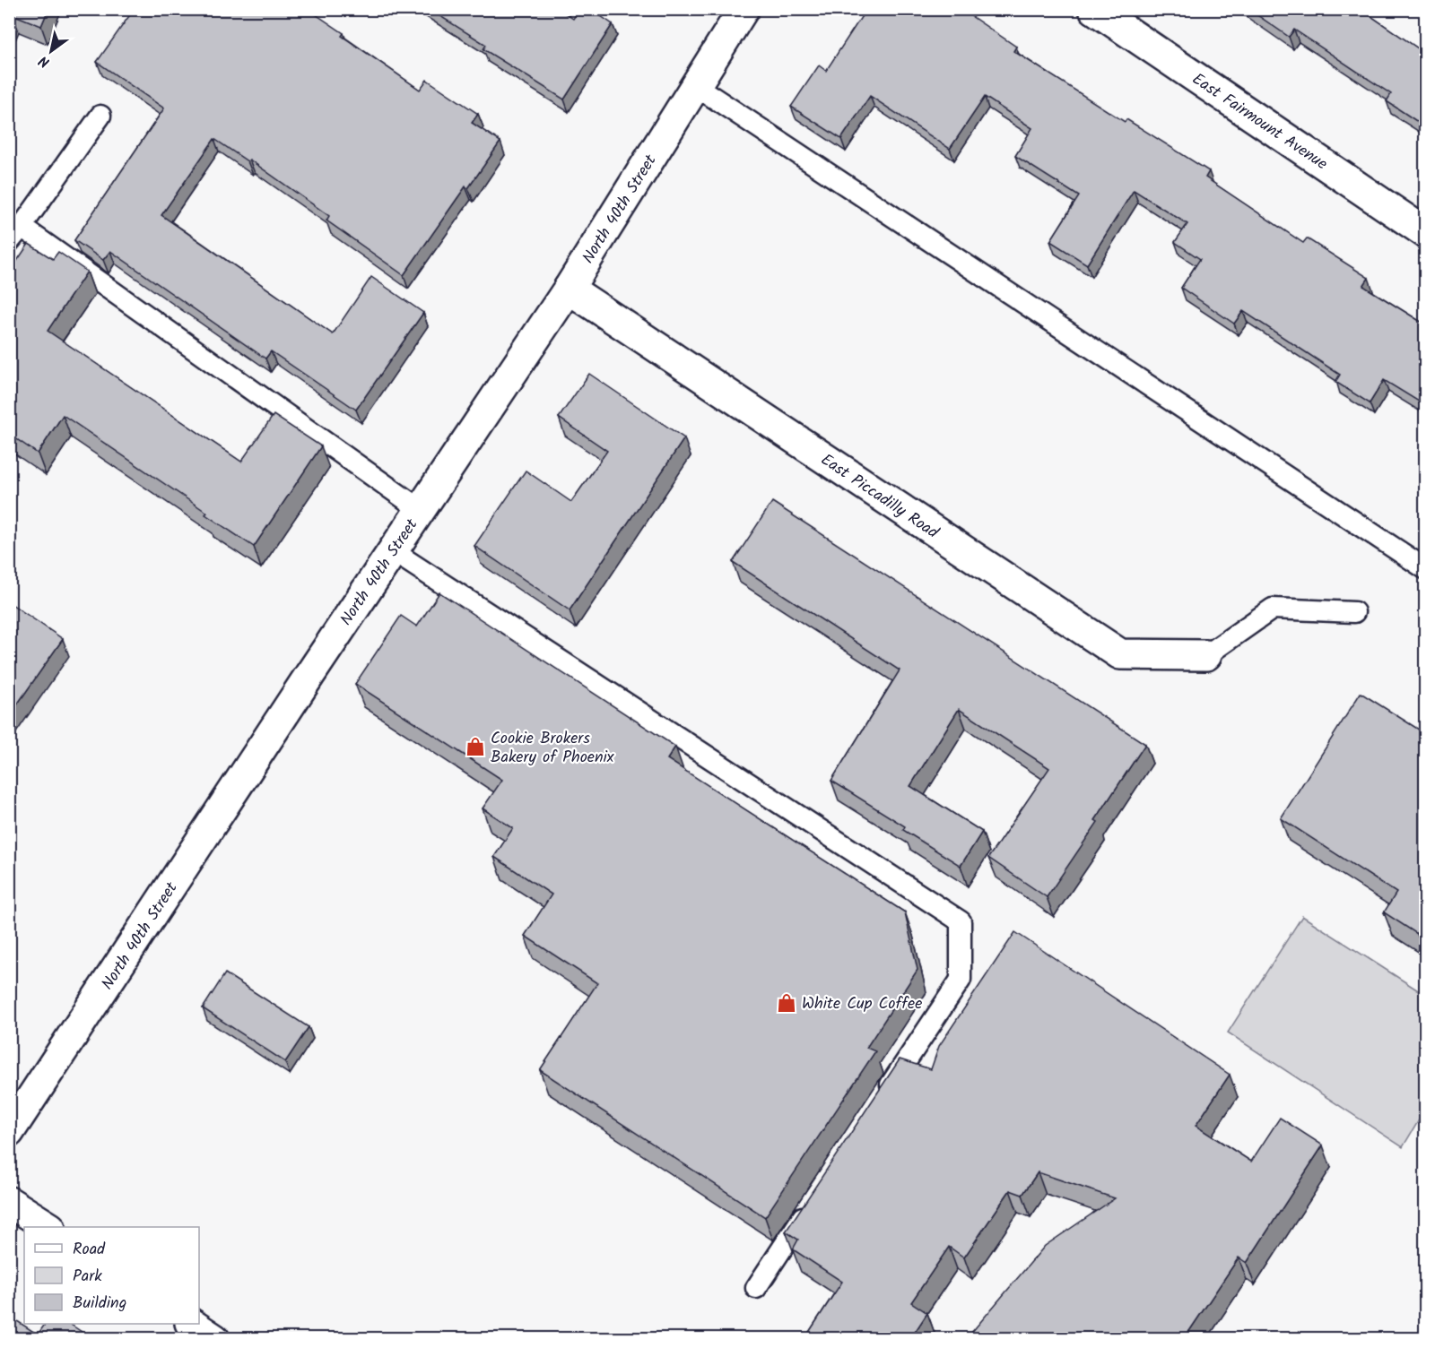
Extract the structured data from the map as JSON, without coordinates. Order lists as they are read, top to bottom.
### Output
{
  "streets": {
    "main road": ["East Fairmount Avenue", "North 40th Street", "East Piccadilly Road"]
  },
  "crossings": [
    ["North 40th Street", "East Piccadilly Road"]
  ],
  "places": {
    "shop": ["Cookie Brokers Bakery of Phoenix", "White Cup Coffee"]
  },
  "legend": ["Road", "Park", "Building"],
  "north": "bottom left"
}
